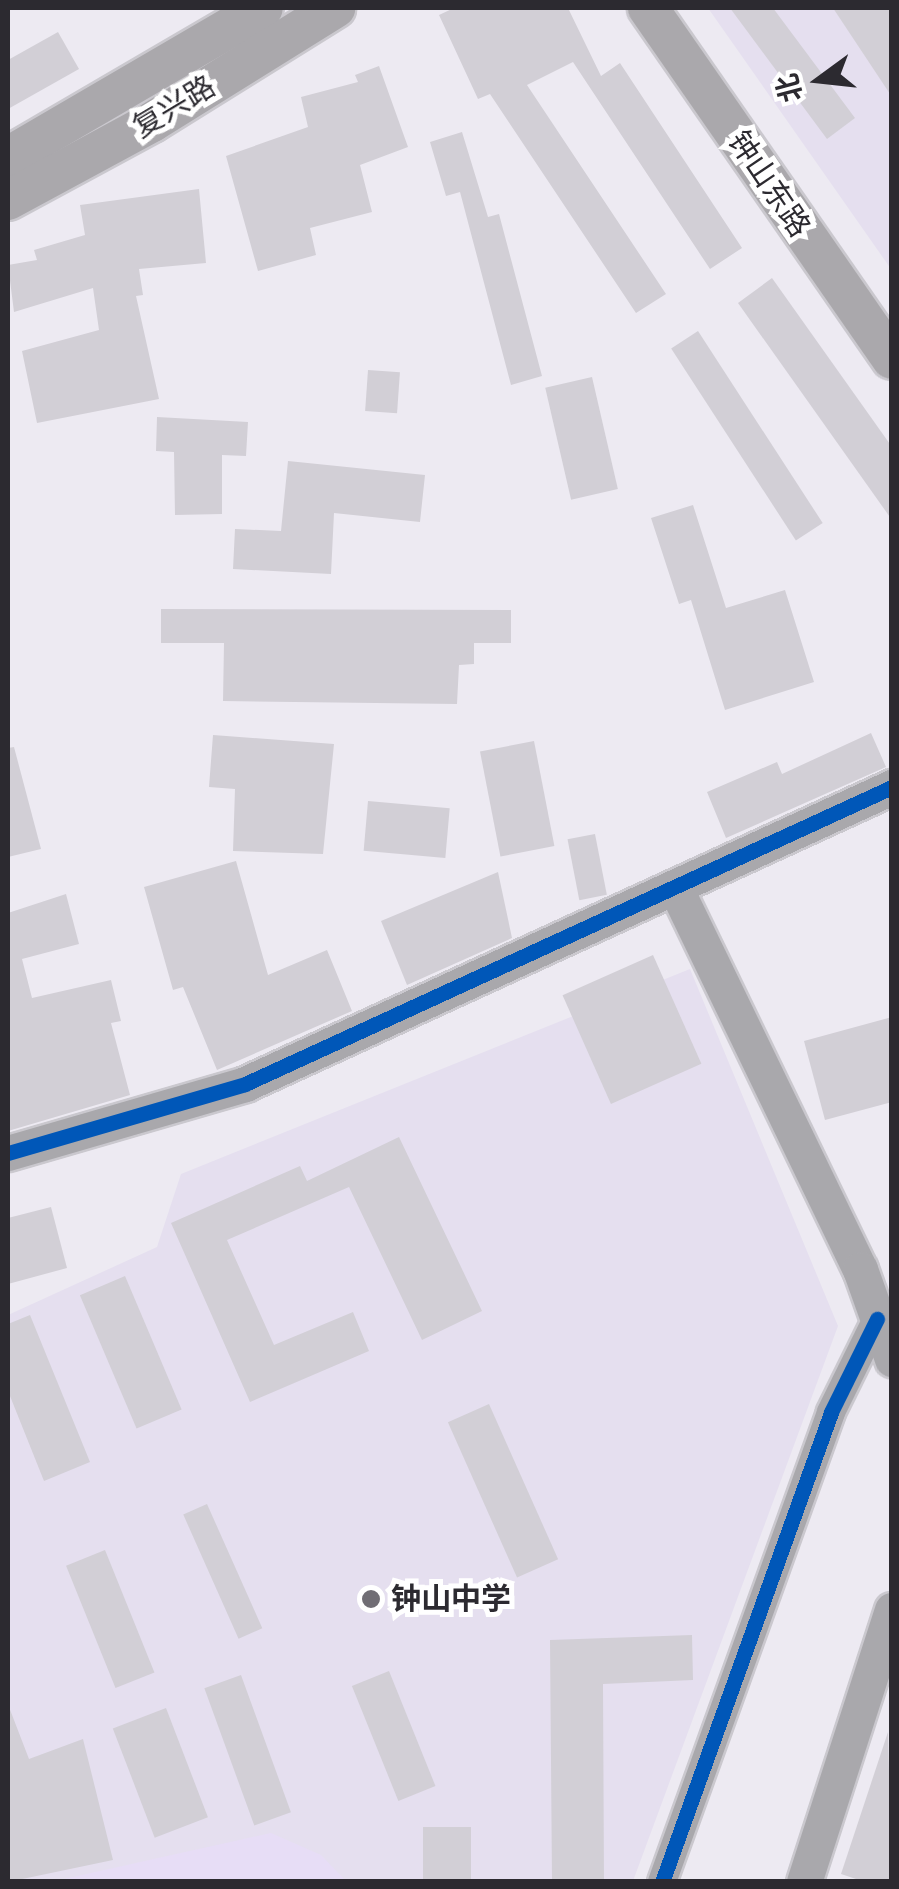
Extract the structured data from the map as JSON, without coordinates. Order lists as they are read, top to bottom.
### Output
{
  "streets": {
    "main road": ["复兴路", "钟山东路"]
  },
  "places": ["钟山中学"],
  "north": "left"
}
